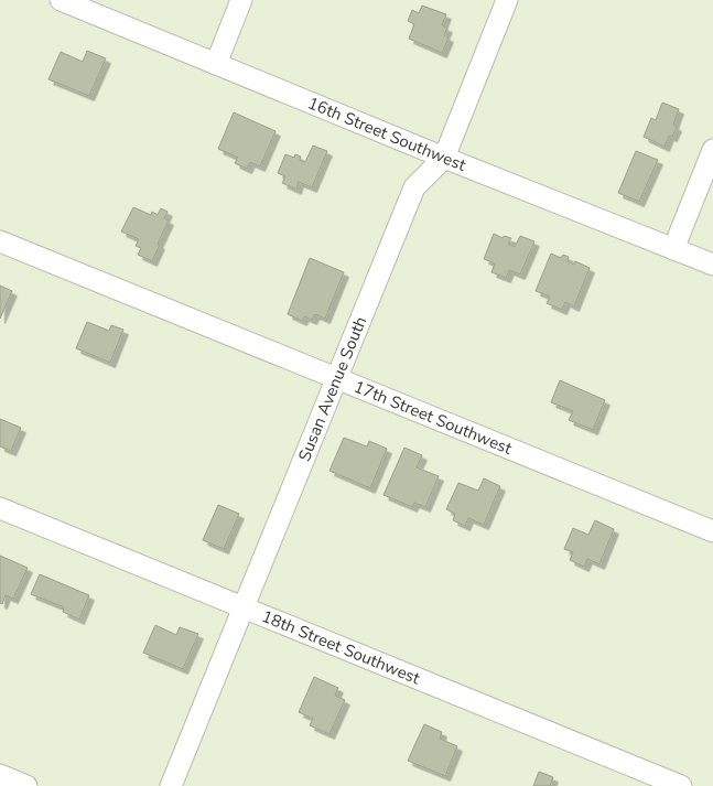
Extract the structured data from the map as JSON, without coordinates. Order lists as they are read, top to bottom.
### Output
{
  "streets": {
    "street": [
      "16th Street Southwest",
      "Susan Avenue South",
      "17th Street Southwest",
      "18th Street Southwest"
    ]
  },
  "crossings": [
    ["16th Street Southwest", "Susan Avenue South"],
    ["Susan Avenue South", "17th Street Southwest"],
    ["Susan Avenue South", "18th Street Southwest"]
  ]
}
